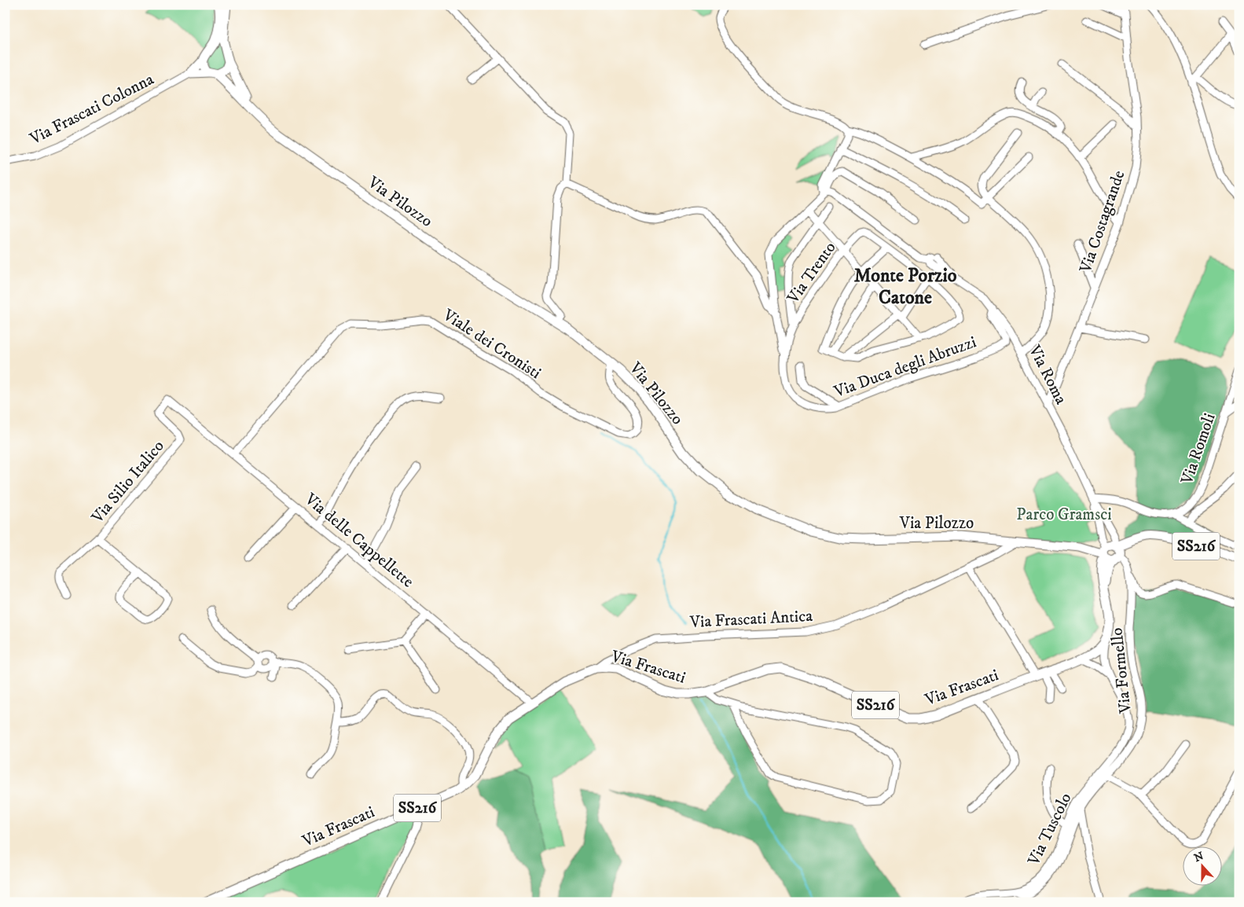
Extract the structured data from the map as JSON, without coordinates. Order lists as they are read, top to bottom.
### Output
{
  "streets": {
    "main road": [
      "Via Frascati Colonna",
      "Via Pilozzo",
      "SS216",
      "Via Frascati"
    ],
    "street": [
      "Via Costagrande",
      "Via Trento",
      "Viale dei Cronisti",
      "Via Duca degli Abruzzi",
      "Via Roma",
      "Via Romoli",
      "Via Silio Italico",
      "Via delle Cappellette",
      "Via Frascati Antica",
      "Via Formello",
      "Via Tuscolo"
    ]
  },
  "crossings": [
    ["Via Frascati Colonna", "Via Pilozzo"],
    ["Via Pilozzo", "Viale dei Cronisti"],
    ["Via Pilozzo", "SS216"],
    ["Via Pilozzo", "Via Frascati Antica"],
    ["Via Costagrande", "Via Roma"],
    ["Via Trento", "Via Duca degli Abruzzi"],
    ["Viale dei Cronisti", "Via delle Cappellette"],
    ["Via Duca degli Abruzzi", "Via Roma"],
    ["Via Roma", "Via Romoli"],
    ["Via Silio Italico", "Via delle Cappellette"],
    ["Via delle Cappellette", "Via Frascati"],
    ["SS216", "Via Frascati"],
    ["Via Frascati Antica", "Via Frascati"],
    ["Via Formello", "Via Tuscolo"]
  ],
  "districts": ["Monte Porzio Catone"],
  "parks": ["Parco Gramsci"],
  "north": "top"
}
